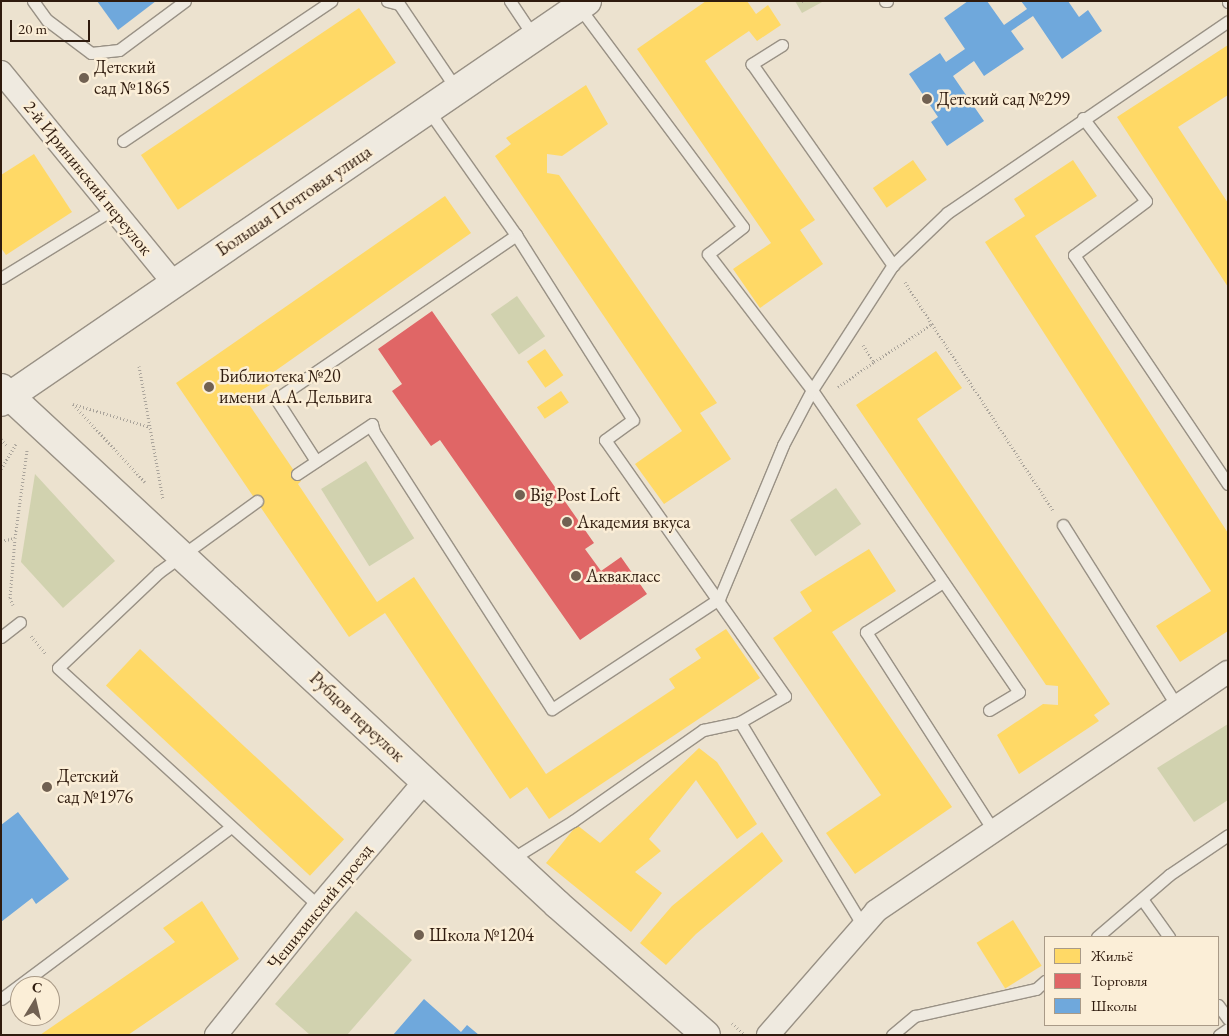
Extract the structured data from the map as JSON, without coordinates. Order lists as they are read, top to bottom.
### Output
{
  "streets": {
    "street": [
      "2-й Ирининский переулок",
      "Большая Почтовая улица",
      "Рубцов переулок",
      "Чешихинский проезд"
    ]
  },
  "crossings": [
    ["2-й Ирининский переулок", "Большая Почтовая улица"],
    ["Большая Почтовая улица", "Рубцов переулок"],
    ["Рубцов переулок", "Чешихинский проезд"]
  ],
  "places": [
    "Детский сад №1865",
    "Детский сад №299",
    "Библиотека №20 имени А.А. Дельвига",
    "Big Post Loft",
    "Академия вкуса",
    "Аквакласс",
    "Детский сад №1976",
    "Школа №1204"
  ],
  "legend": ["Жильё", "Торговля", "Школы"],
  "scale_bar": "20 m",
  "north": "top"
}
